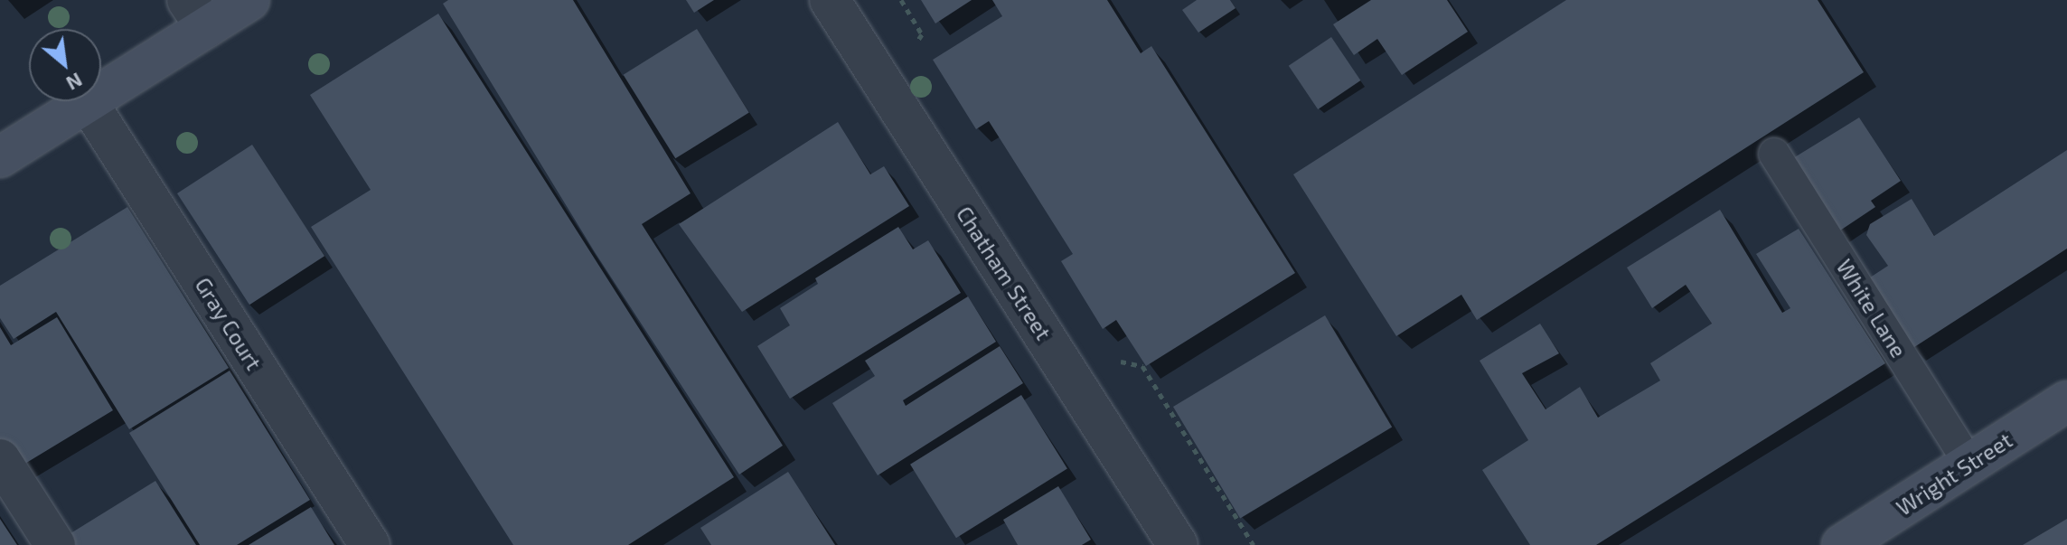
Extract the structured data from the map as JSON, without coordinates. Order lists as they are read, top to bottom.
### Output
{
  "streets": {
    "street": ["Chatham Street", "Gray Court", "Wright Street"],
    "lane": ["White Lane"]
  },
  "crossings": [
    ["White Lane", "Wright Street"]
  ],
  "north": "bottom right"
}
